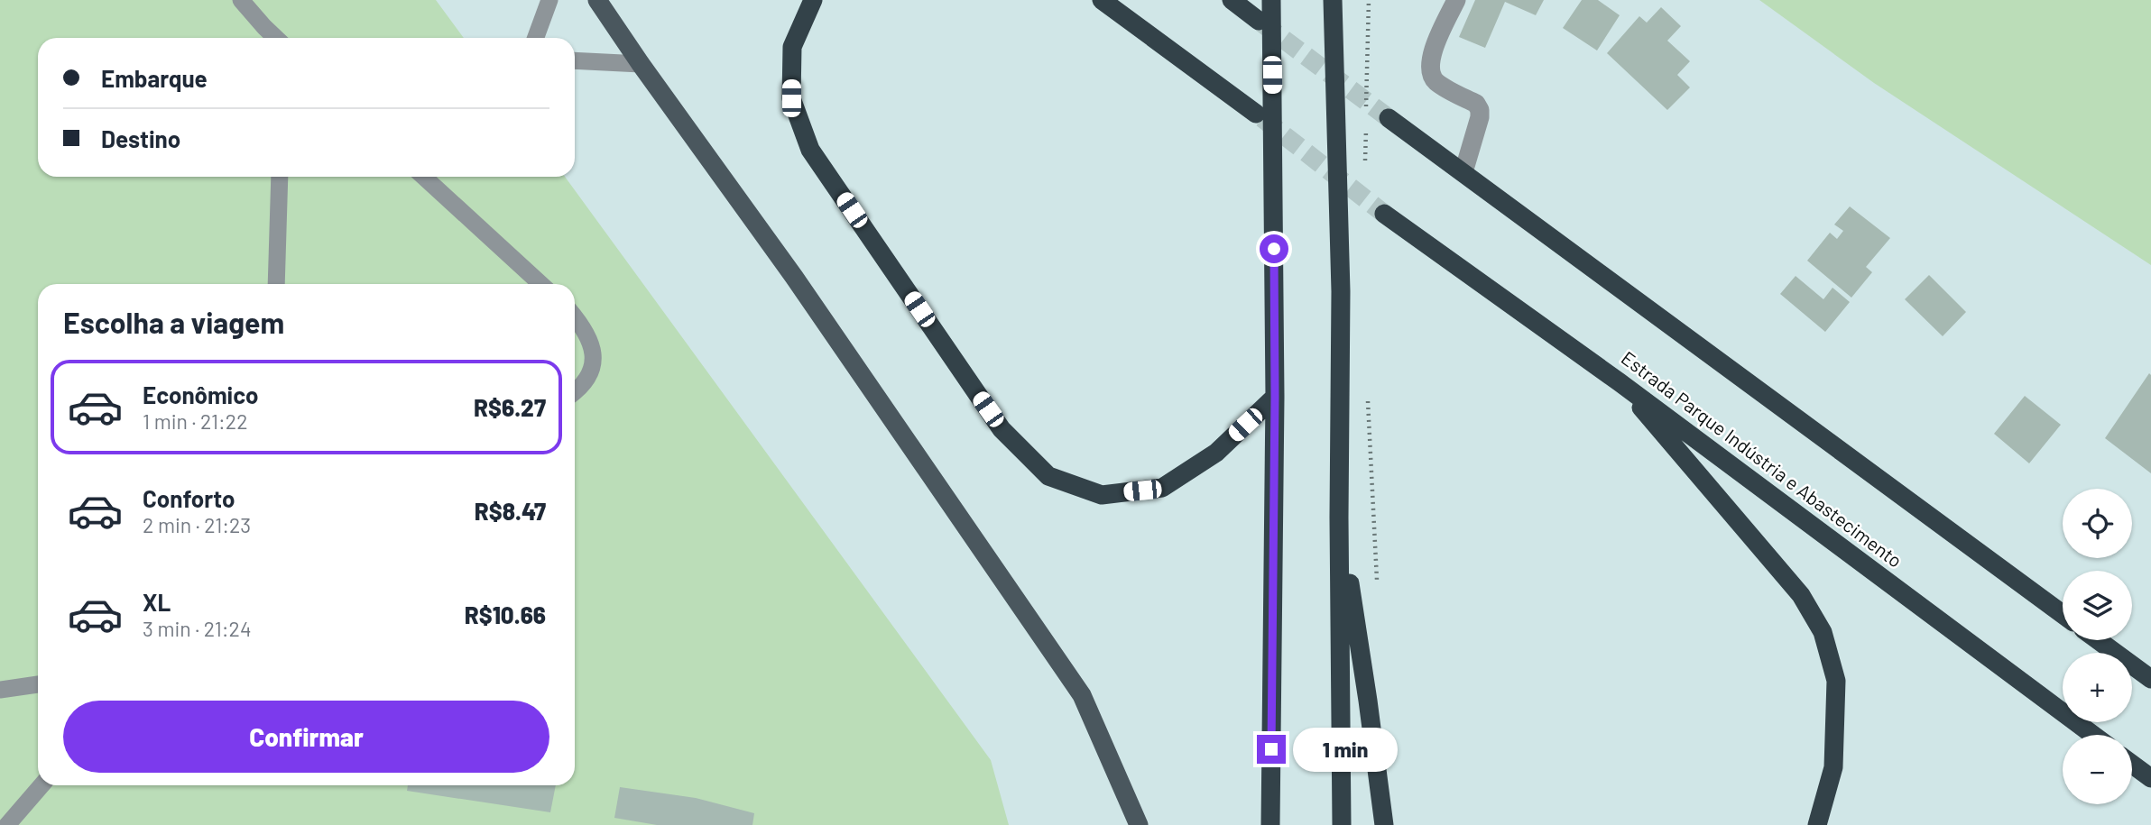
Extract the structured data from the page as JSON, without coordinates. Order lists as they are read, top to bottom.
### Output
{
  "streets": {
    "highway": ["Estrada Parque Indústria e Abastecimento"]
  },
  "page": {
    "banner": ["Embarque", "Destino"],
    "heading": "Escolha a viagem",
    "list": [
      {
        "name": "Econômico",
        "note": "1 min · 21:22",
        "value": "R$6.27"
      },
      {
        "name": "Conforto",
        "note": "2 min · 21:23",
        "value": "R$8.47"
      },
      {
        "name": "XL",
        "note": "3 min · 21:24",
        "value": "R$10.66"
      }
    ],
    "map_buttons": ["+", "−"],
    "buttons": "Confirmar",
    "bubble": "1 min"
  }
}
